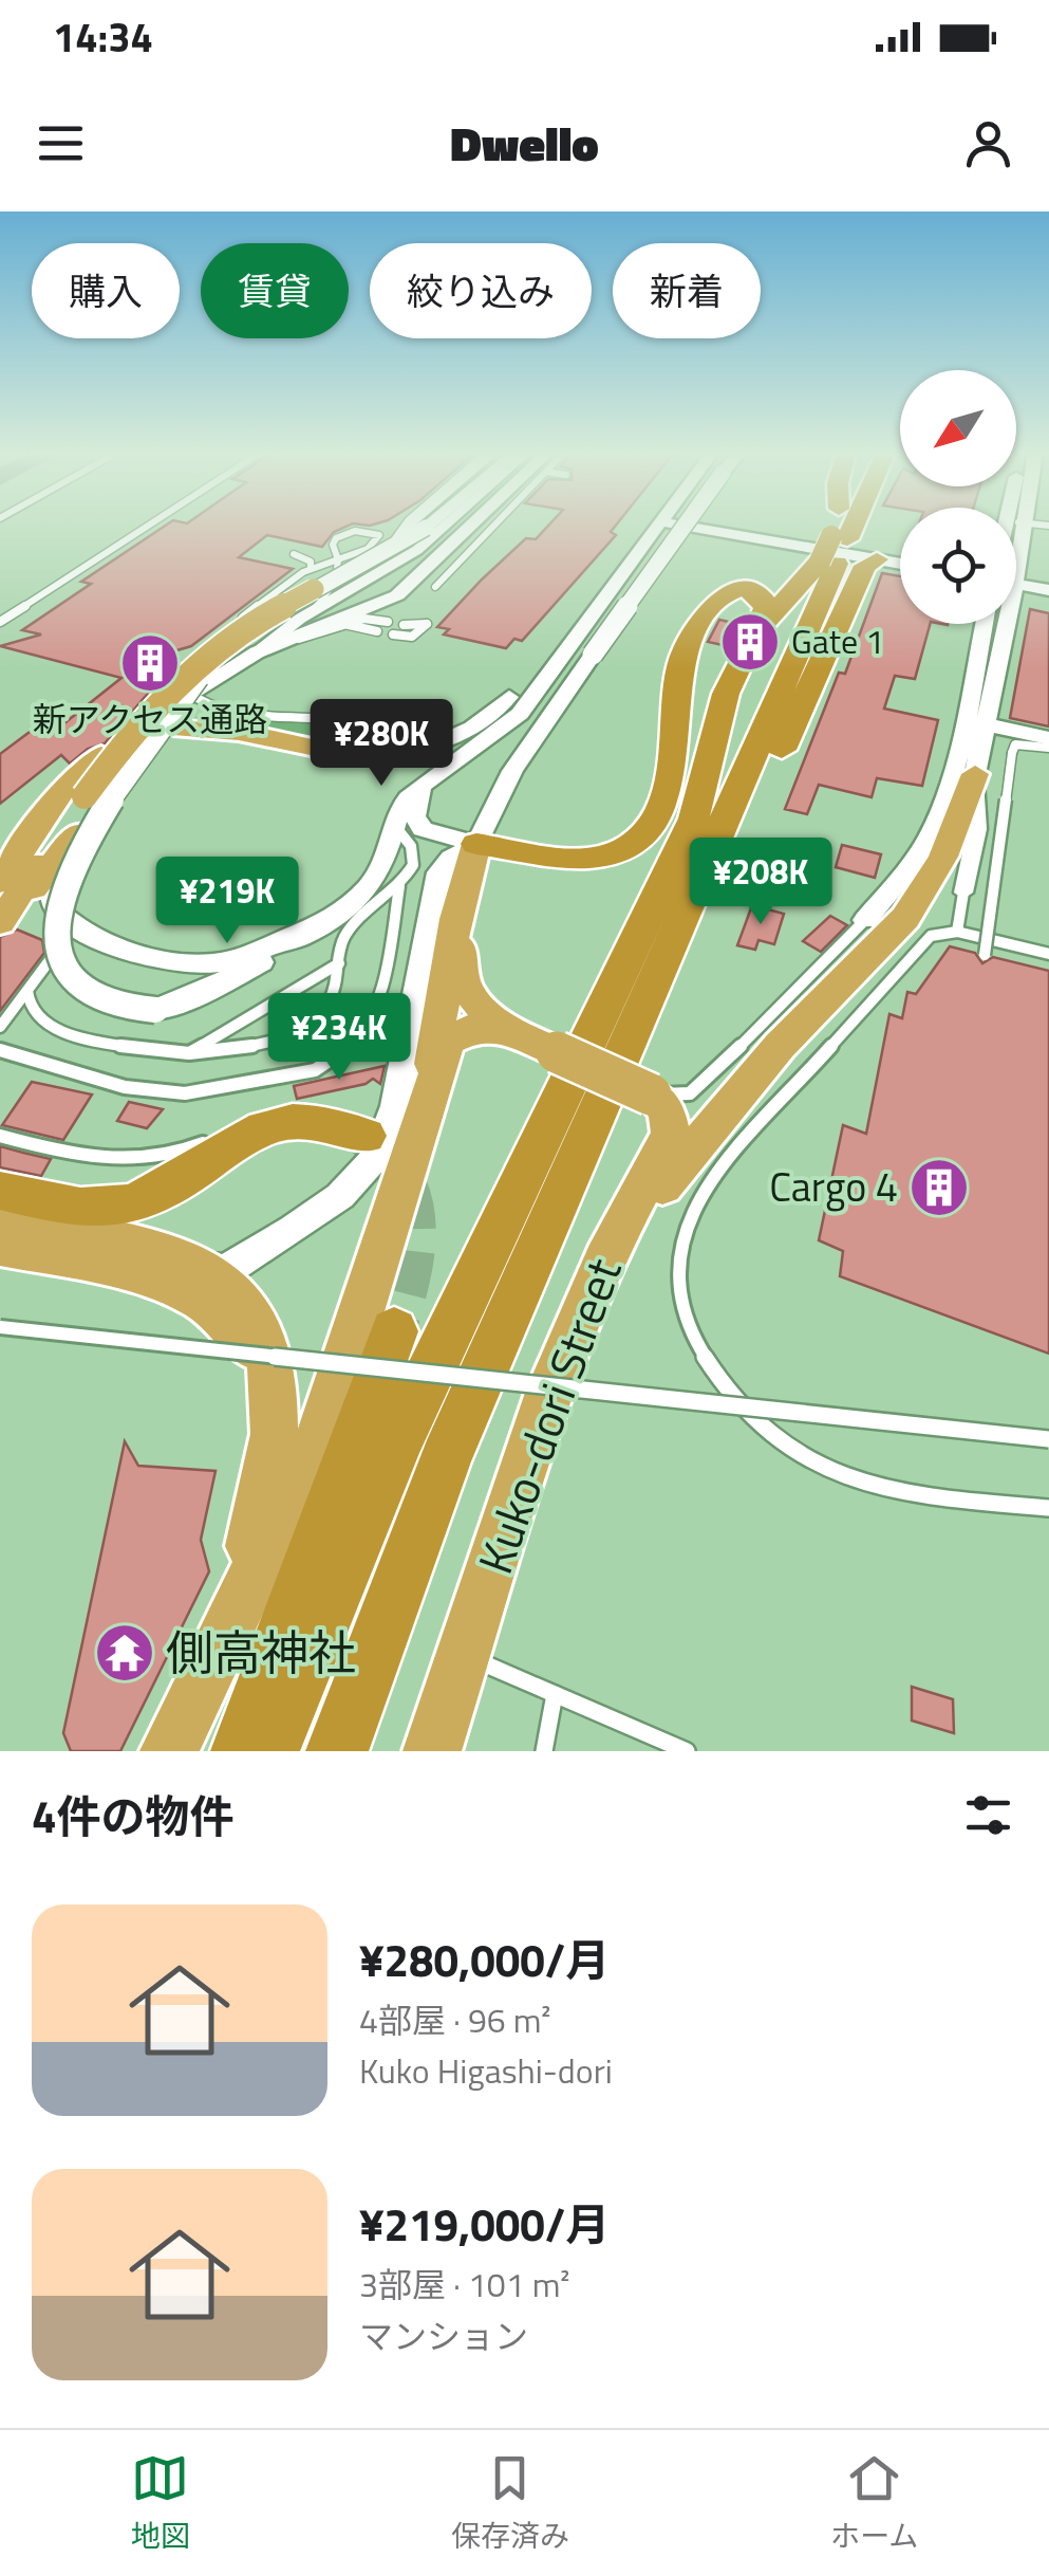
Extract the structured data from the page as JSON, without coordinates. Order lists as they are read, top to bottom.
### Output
{
  "streets": {
    "highway": ["Kuko-dori Street"]
  },
  "places": {
    "building": ["Gate 1", "新アクセス通路", "Cargo 4"],
    "temple": ["側高神社"]
  },
  "north": "bottom left",
  "page": {
    "status": "14:34",
    "header": "Dwello",
    "chip": [
      "購入",
      "賃貸",
      "絞り込み",
      "新着"
    ],
    "price": [
      "¥280K",
      "¥208K",
      "¥219K",
      "¥234K"
    ],
    "heading": "4件の物件",
    "list": [
      {
        "name": "¥280,000/月",
        "note": "4部屋 · 96 m² · Kuko Higashi-dori"
      },
      {
        "name": "¥219,000/月",
        "note": "3部屋 · 101 m² · マンション"
      }
    ],
    "tabs": ["地図", "保存済み", "ホーム"]
  }
}
